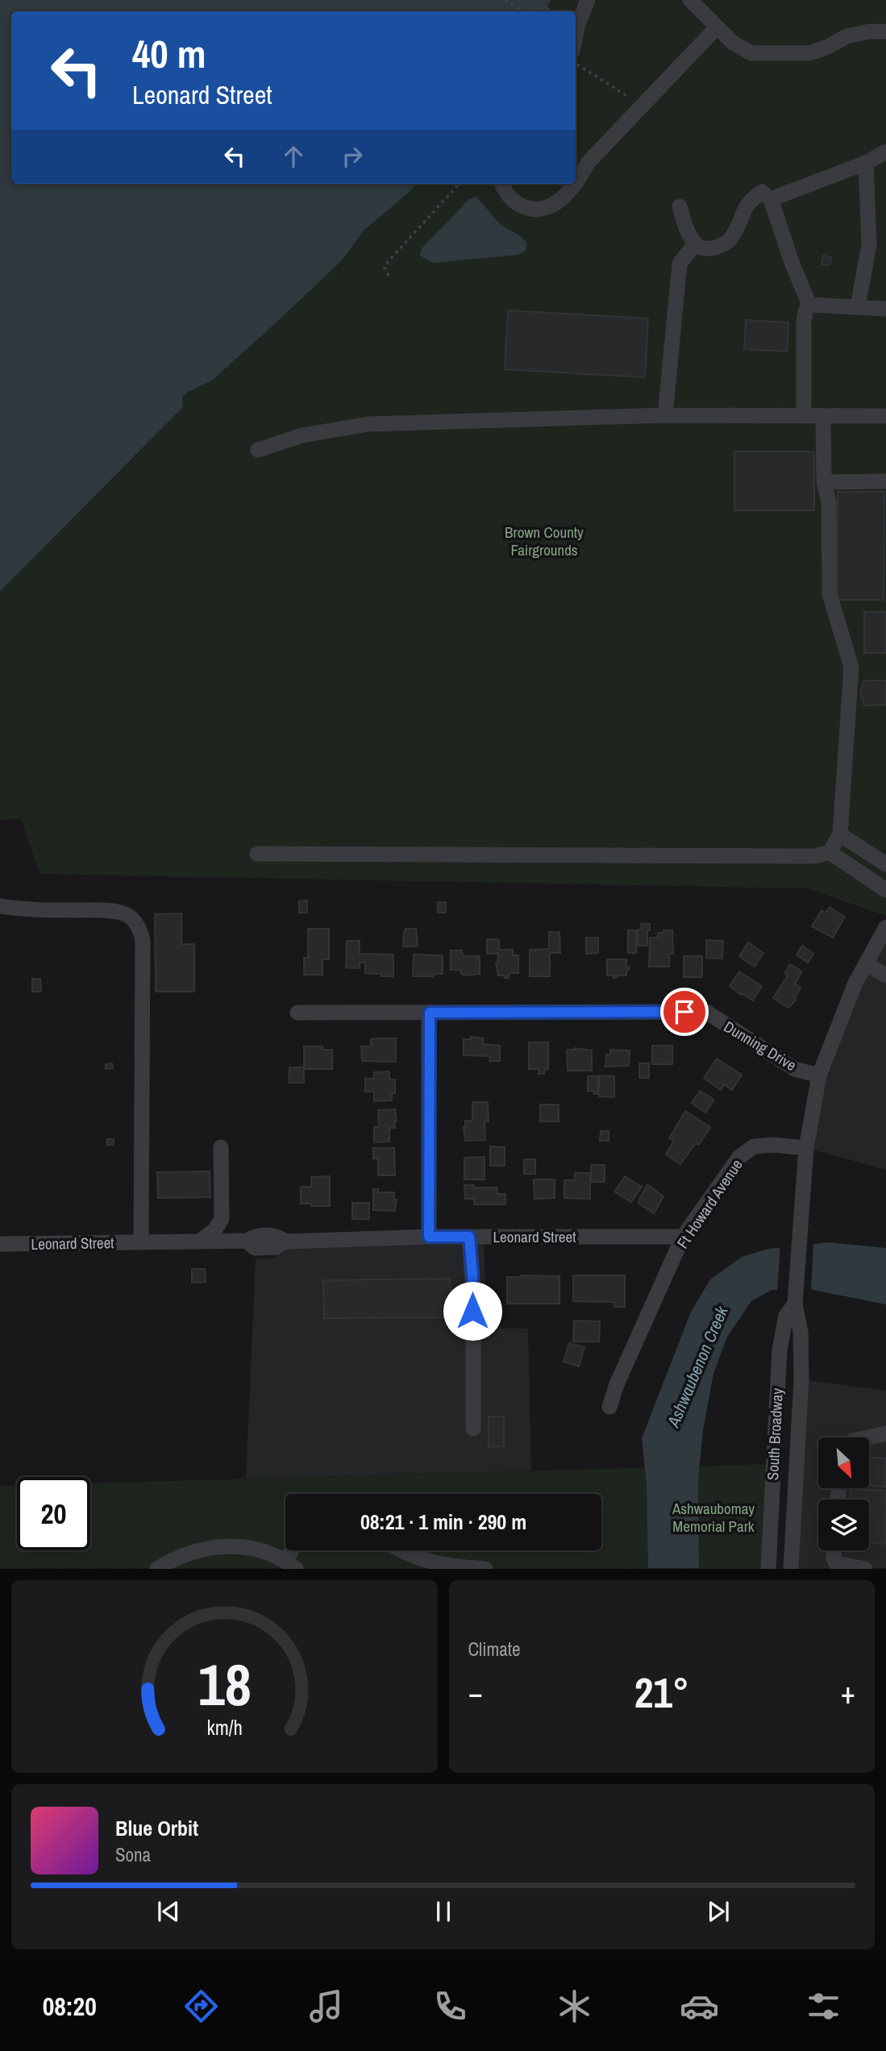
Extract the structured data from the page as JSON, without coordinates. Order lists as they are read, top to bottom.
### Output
{
  "streets": {
    "street": [
      "Dunning Drive",
      "Ft Howard Avenue",
      "Leonard Street",
      "South Broadway"
    ]
  },
  "crossings": [
    ["Ft Howard Avenue", "Leonard Street"],
    ["Ft Howard Avenue", "South Broadway"]
  ],
  "water": ["Ashwaubenon Creek"],
  "parks": ["Brown County Fairgrounds", "Ashwaubomay Memorial Park"],
  "north": "bottom right",
  "page": {
    "turn": ["40 m", "Leonard Street"],
    "limit": "20",
    "trip": "08:21 · 1 min · 290 m",
    "tile": "Climate",
    "heat": ["−", "21°", "+"],
    "song": ["Blue Orbit", "Sona"],
    "tabs": "08:20",
    "gauge": ["18", "km/h"]
  }
}
